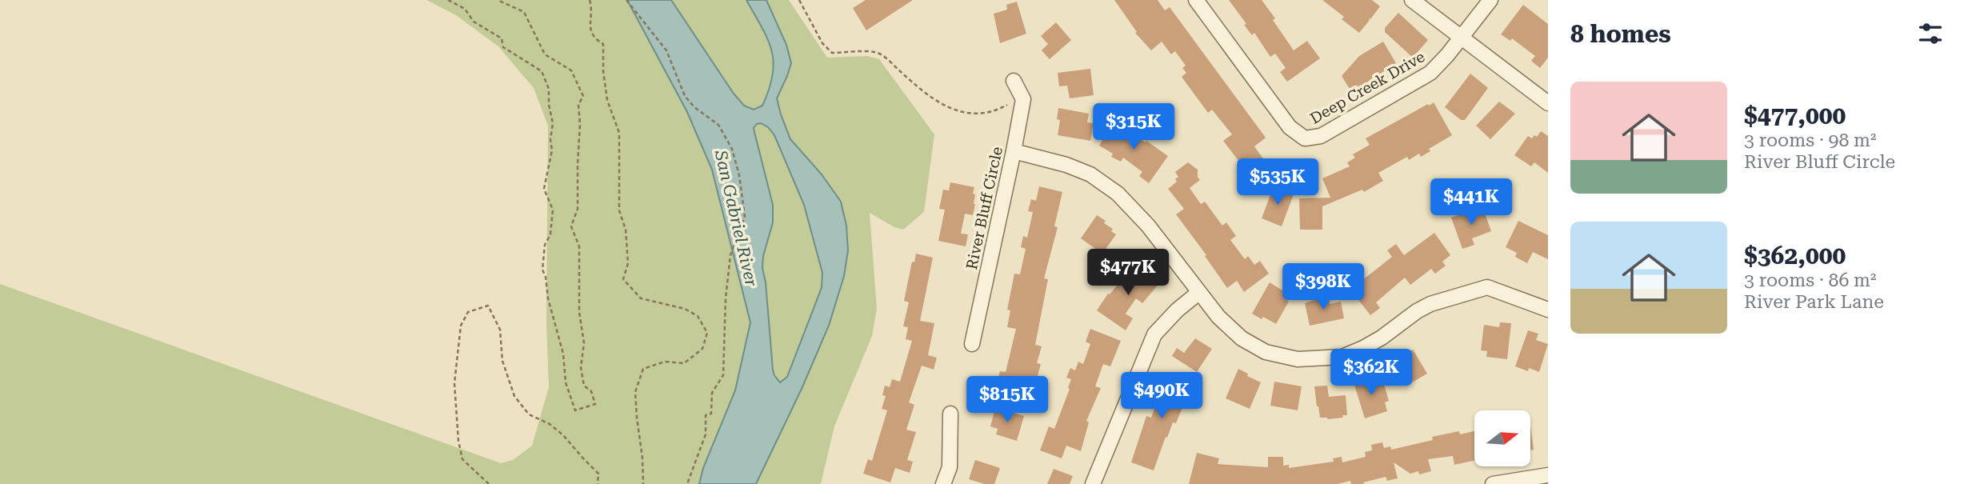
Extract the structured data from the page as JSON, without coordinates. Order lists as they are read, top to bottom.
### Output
{
  "streets": {
    "street": ["Deep Creek Drive", "River Bluff Circle"]
  },
  "water": ["San Gabriel River"],
  "north": "right",
  "page": {
    "heading": "8 homes",
    "list": [
      {
        "name": "$477,000",
        "note": "3 rooms · 98 m² · River Bluff Circle"
      },
      {
        "name": "$362,000",
        "note": "3 rooms · 86 m² · River Park Lane"
      }
    ],
    "price": [
      "$315K",
      "$535K",
      "$441K",
      "$477K",
      "$398K",
      "$362K",
      "$490K",
      "$815K"
    ]
  }
}
